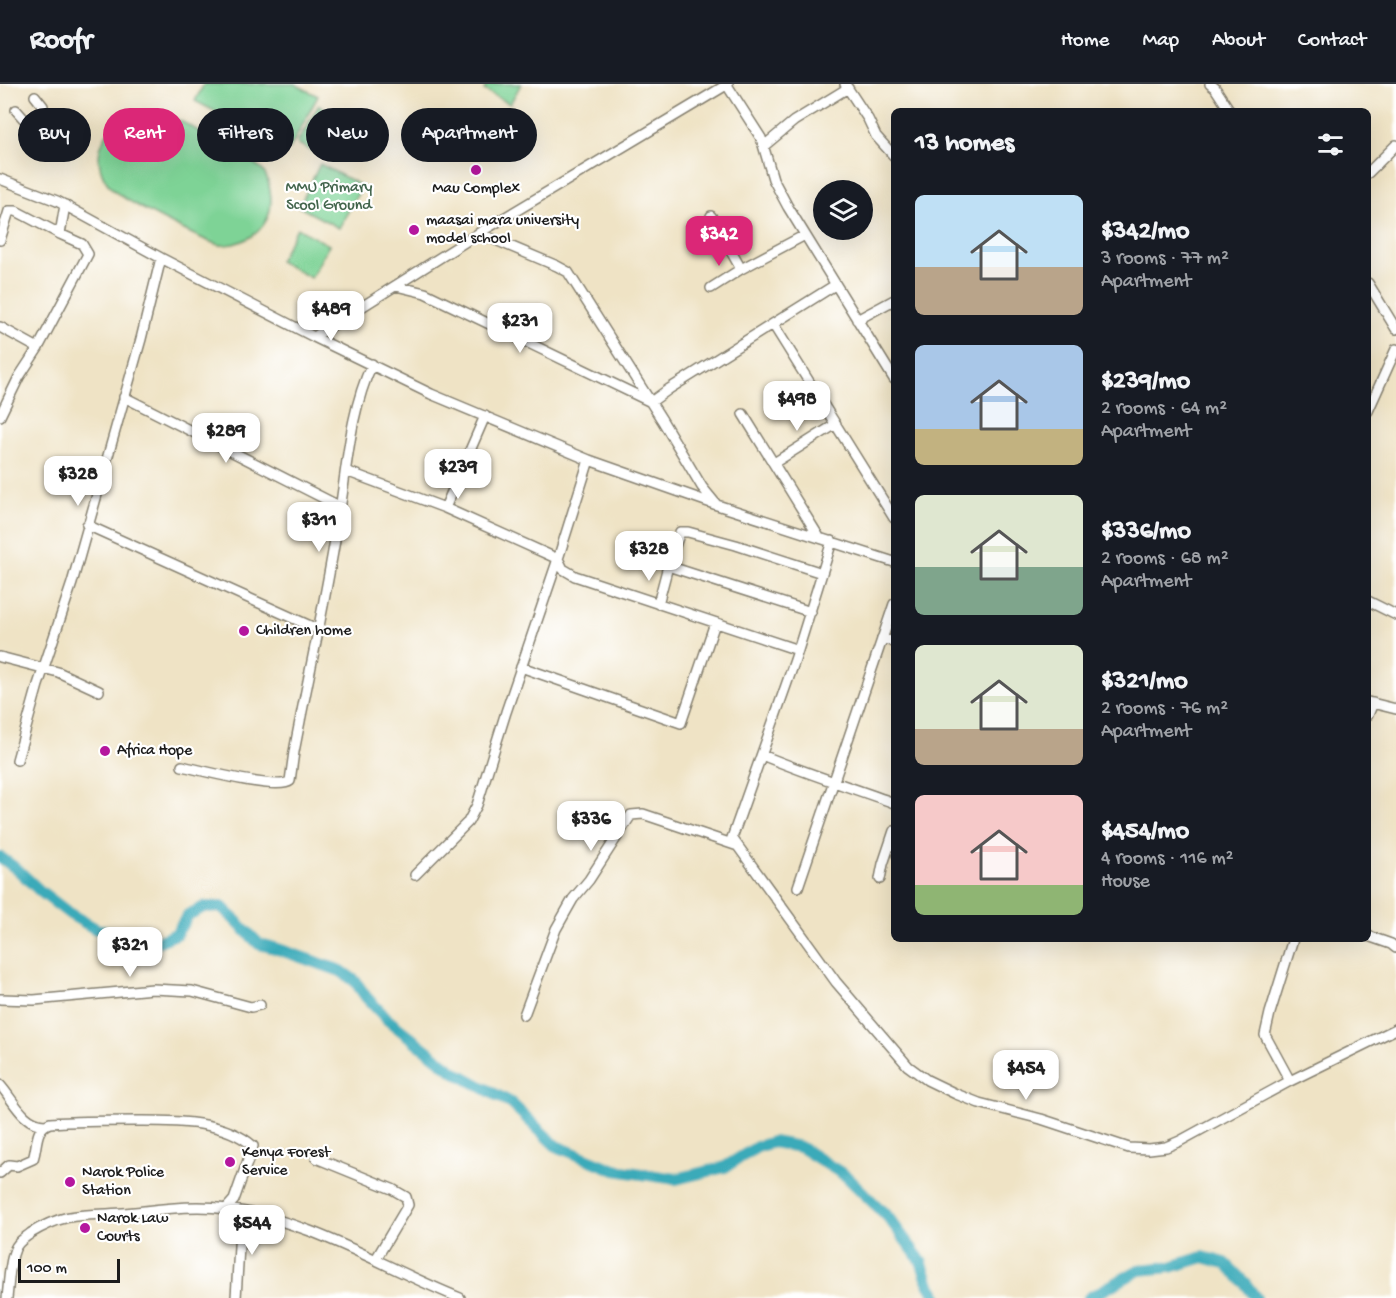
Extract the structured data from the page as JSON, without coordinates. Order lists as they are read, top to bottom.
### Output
{
  "parks": ["MMU Primary Scool Ground"],
  "places": [
    "Mau Complex",
    "maasai mara university model school",
    "Children home",
    "Africa Hope",
    "Kenya Forest Service",
    "Narok Police Station",
    "Narok Law Courts"
  ],
  "scale_bar": "100 m",
  "page": {
    "header": "Roofr",
    "nav": [
      "Home",
      "Map",
      "About",
      "Contact"
    ],
    "chip": [
      "Buy",
      "Rent",
      "Filters",
      "New",
      "Apartment"
    ],
    "heading": "13 homes",
    "list": [
      {
        "name": "$342/mo",
        "note": "3 rooms · 77 m² · Apartment"
      },
      {
        "name": "$239/mo",
        "note": "2 rooms · 64 m² · Apartment"
      },
      {
        "name": "$336/mo",
        "note": "2 rooms · 68 m² · Apartment"
      },
      {
        "name": "$321/mo",
        "note": "2 rooms · 76 m² · Apartment"
      },
      {
        "name": "$454/mo",
        "note": "4 rooms · 116 m² · House"
      }
    ],
    "price": [
      "$342",
      "$489",
      "$231",
      "$498",
      "$289",
      "$239",
      "$328",
      "$311",
      "$328",
      "$336",
      "$321",
      "$454",
      "$544"
    ],
    "scale": "100 m"
  }
}
